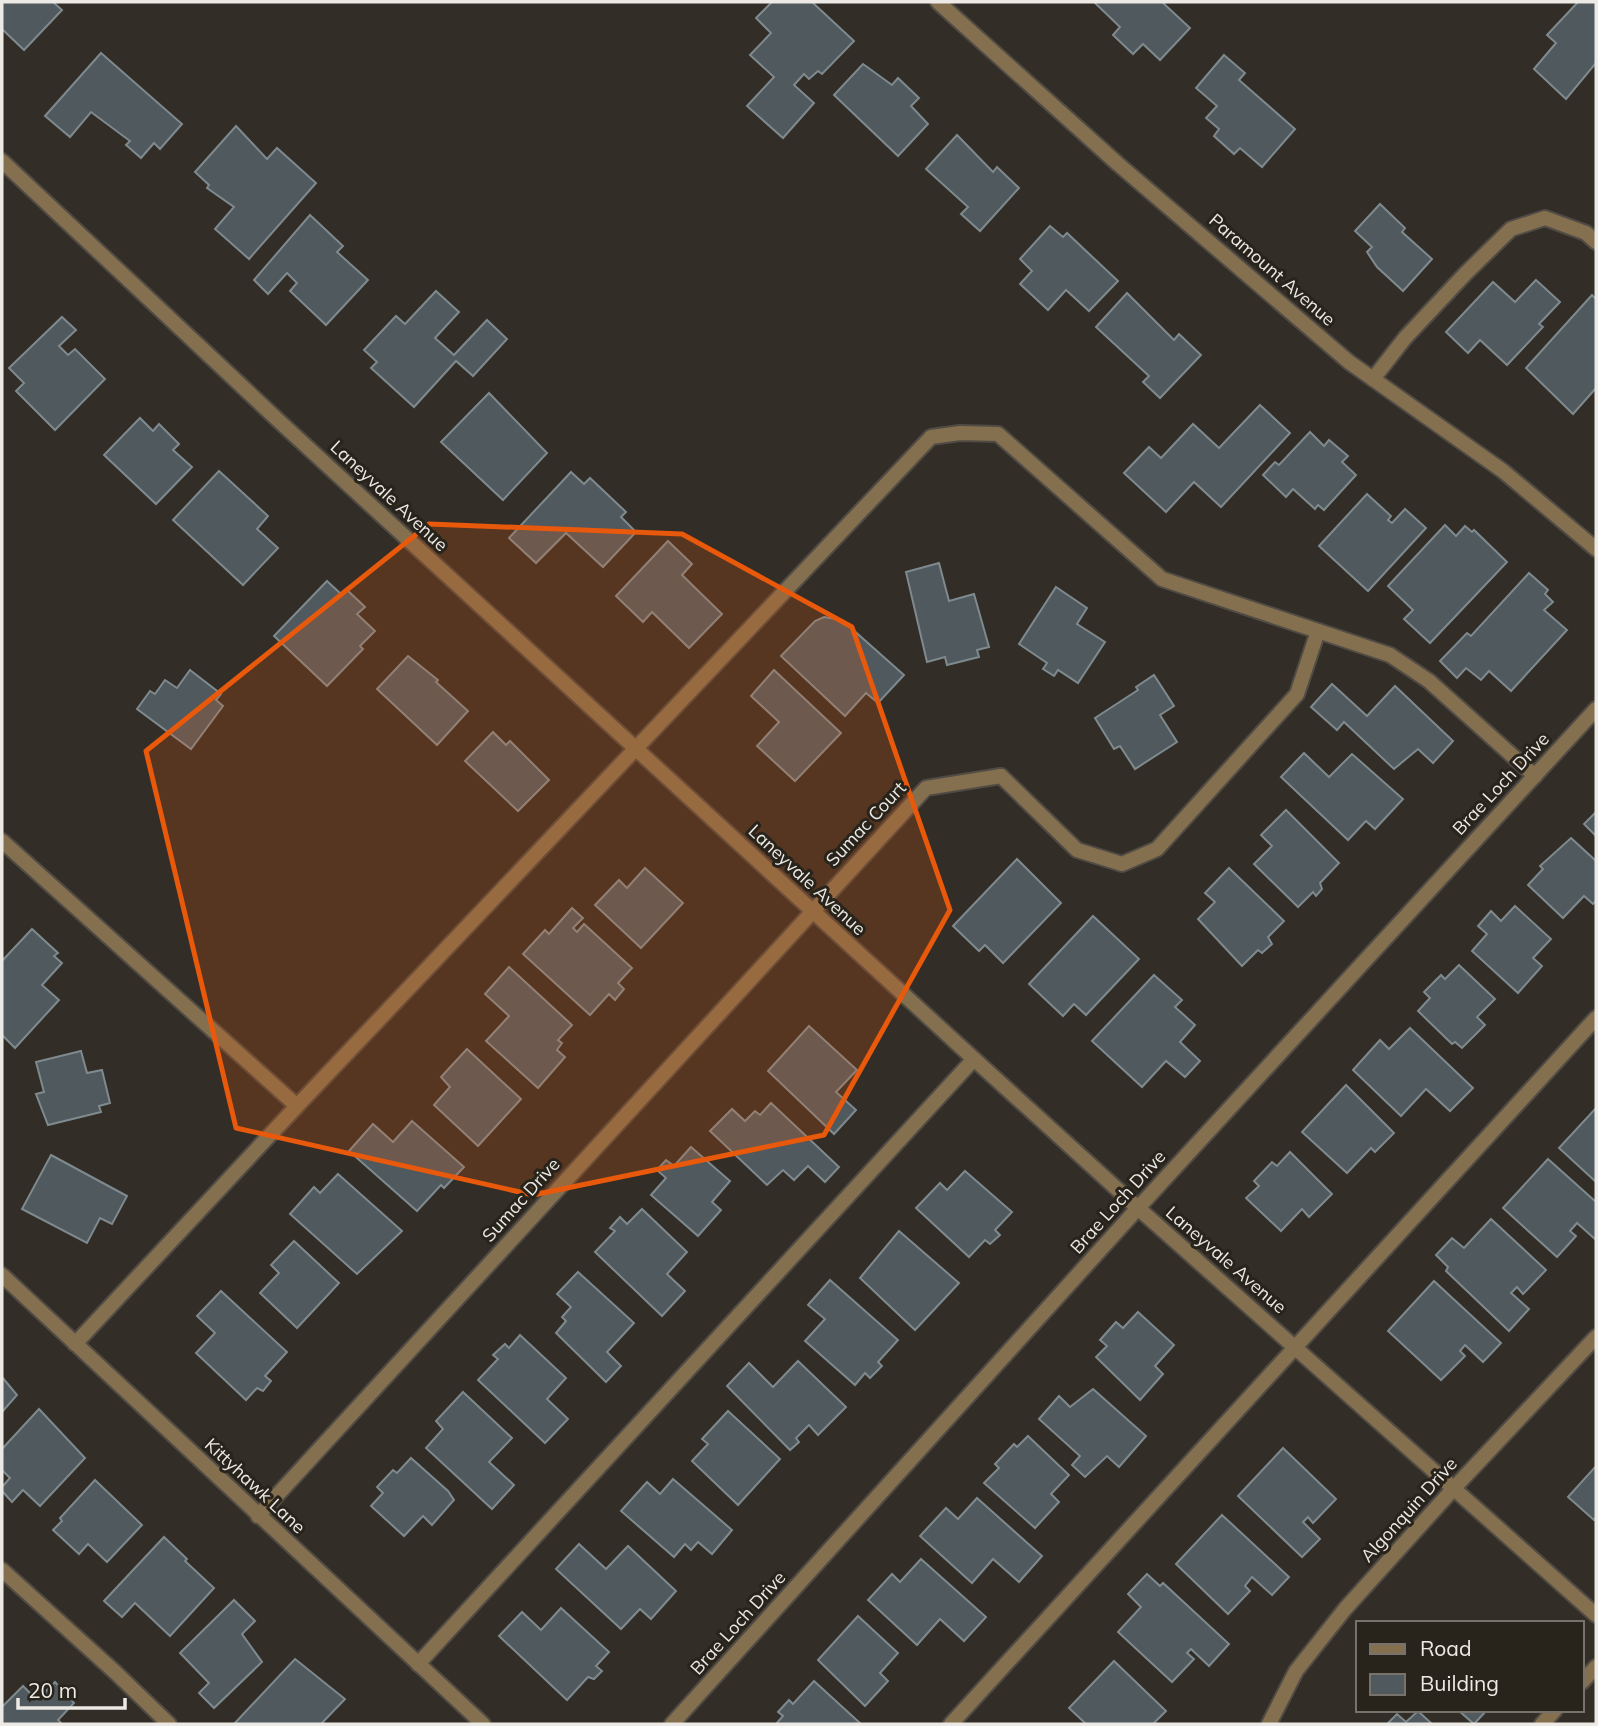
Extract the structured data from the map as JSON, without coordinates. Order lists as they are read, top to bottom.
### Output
{
  "streets": {
    "street": [
      "Paramount Avenue",
      "Laneyvale Avenue",
      "Brae Loch Drive",
      "Sumac Court",
      "Sumac Drive",
      "Kittyhawk Lane",
      "Algonquin Drive"
    ]
  },
  "crossings": [
    ["Laneyvale Avenue", "Brae Loch Drive"],
    ["Laneyvale Avenue", "Sumac Court"],
    ["Laneyvale Avenue", "Sumac Drive"],
    ["Laneyvale Avenue", "Algonquin Drive"],
    ["Sumac Court", "Sumac Drive"],
    ["Sumac Drive", "Kittyhawk Lane"]
  ],
  "legend": ["Road", "Building"],
  "scale_bar": "20 m"
}
